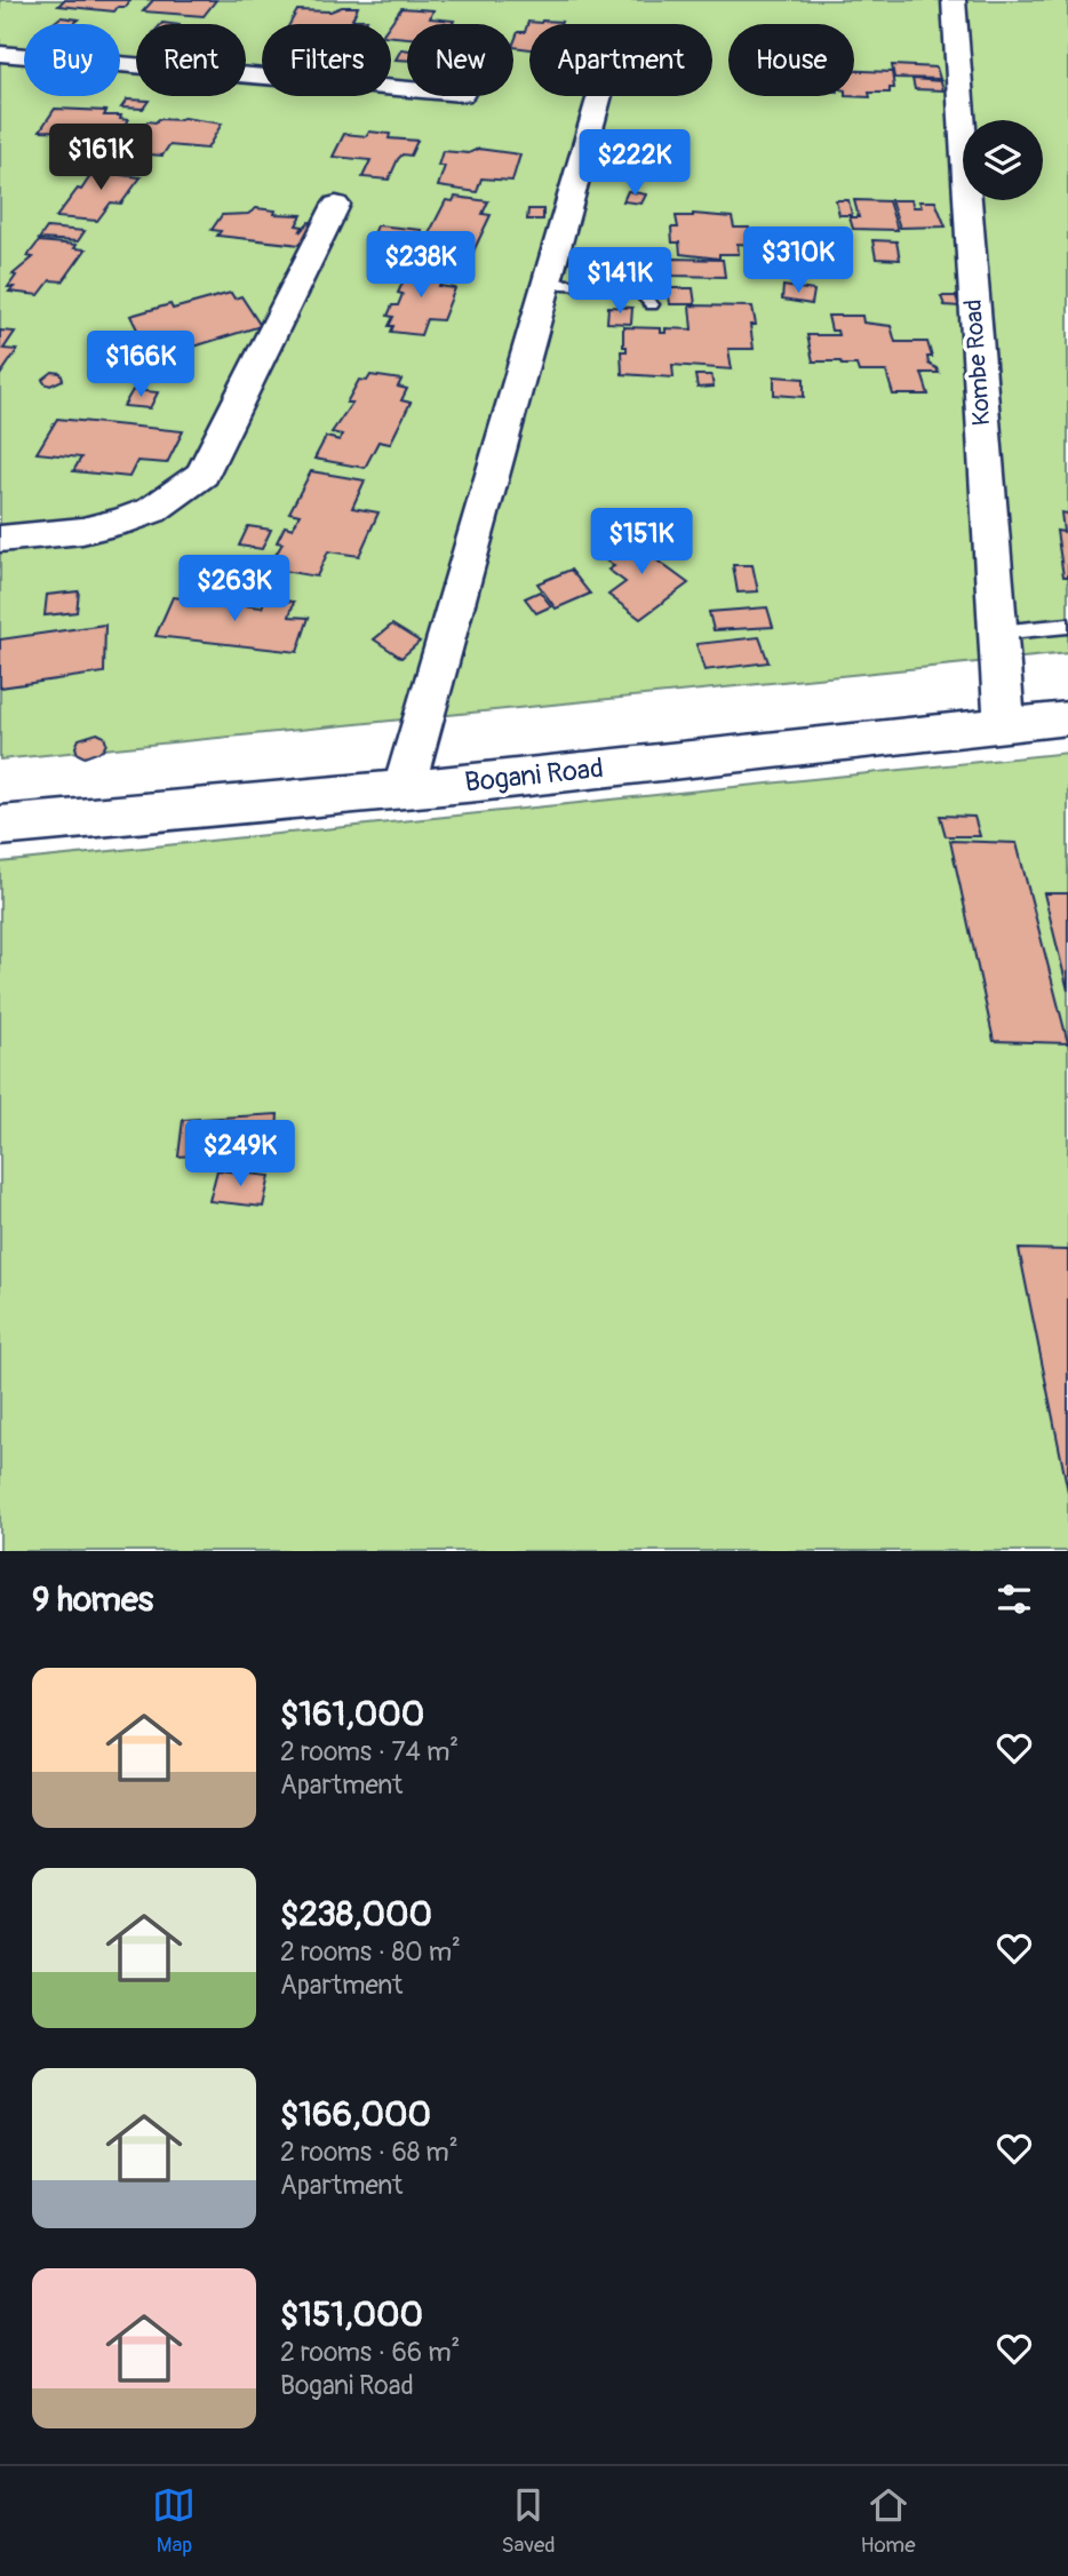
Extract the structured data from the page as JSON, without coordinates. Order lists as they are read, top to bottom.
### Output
{
  "streets": {
    "street": ["Kombe Road", "Bogani Road"]
  },
  "crossings": [
    ["Kombe Road", "Bogani Road"]
  ],
  "page": {
    "chip": [
      "Buy",
      "Rent",
      "Filters",
      "New",
      "Apartment",
      "House"
    ],
    "price": [
      "$161K",
      "$222K",
      "$310K",
      "$238K",
      "$141K",
      "$166K",
      "$151K",
      "$263K",
      "$249K"
    ],
    "heading": "9 homes",
    "list": [
      {
        "name": "$161,000",
        "note": "2 rooms · 74 m² · Apartment"
      },
      {
        "name": "$238,000",
        "note": "2 rooms · 80 m² · Apartment"
      },
      {
        "name": "$166,000",
        "note": "2 rooms · 68 m² · Apartment"
      },
      {
        "name": "$151,000",
        "note": "2 rooms · 66 m² · Bogani Road"
      }
    ],
    "tabs": ["Map", "Saved", "Home"]
  }
}
